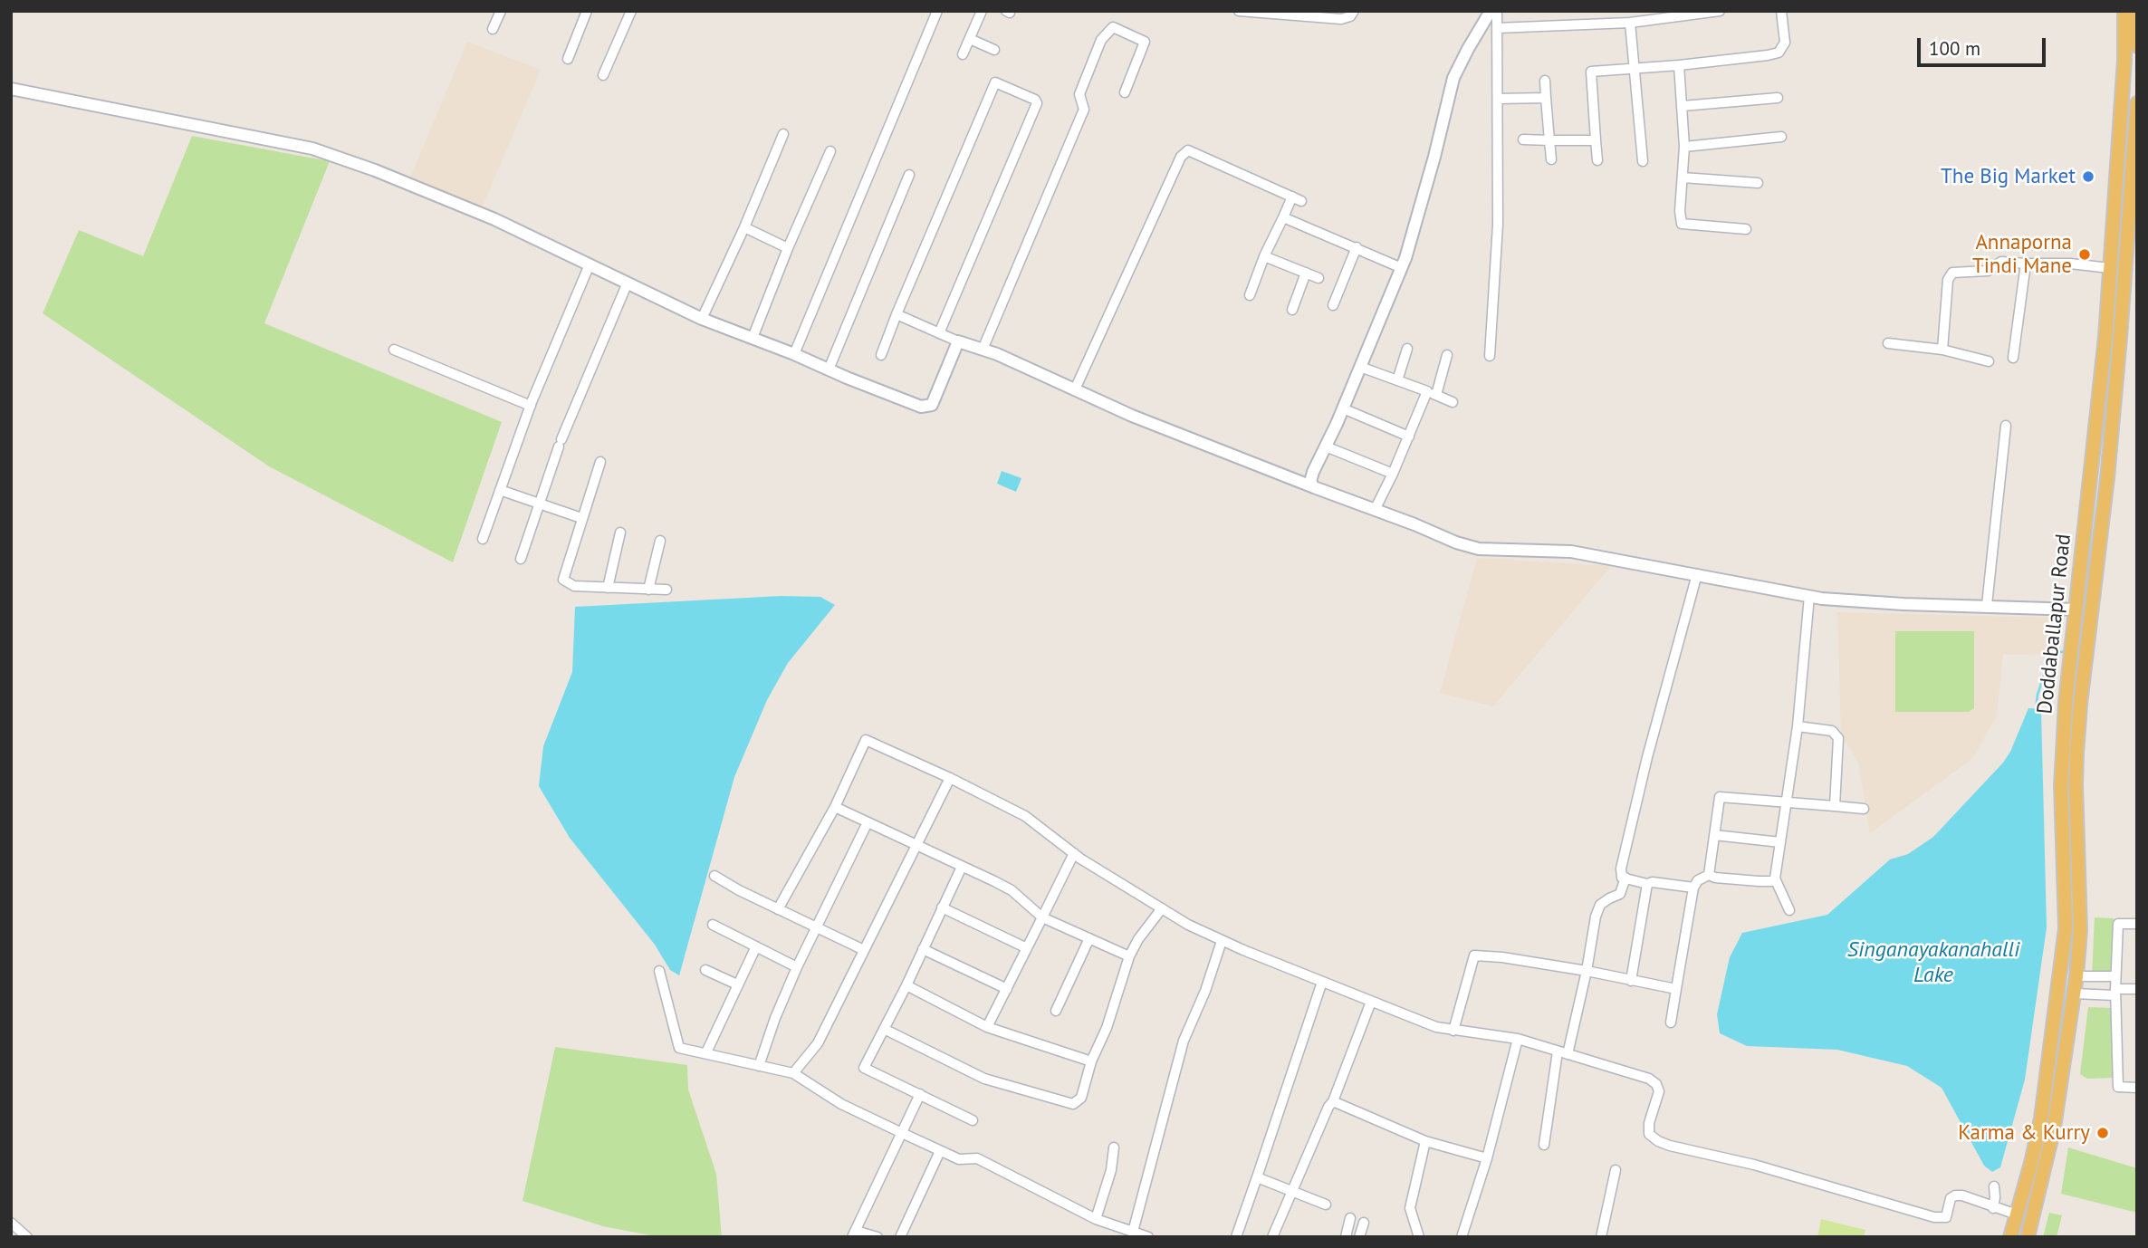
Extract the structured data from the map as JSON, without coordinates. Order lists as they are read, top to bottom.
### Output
{
  "streets": {
    "main road": ["Doddaballapur Road"]
  },
  "water": ["Singanayakanahalli Lake"],
  "places": ["The Big Market", "Annaporna Tindi Mane", "Karma & Kurry"],
  "scale_bar": "100 m"
}
